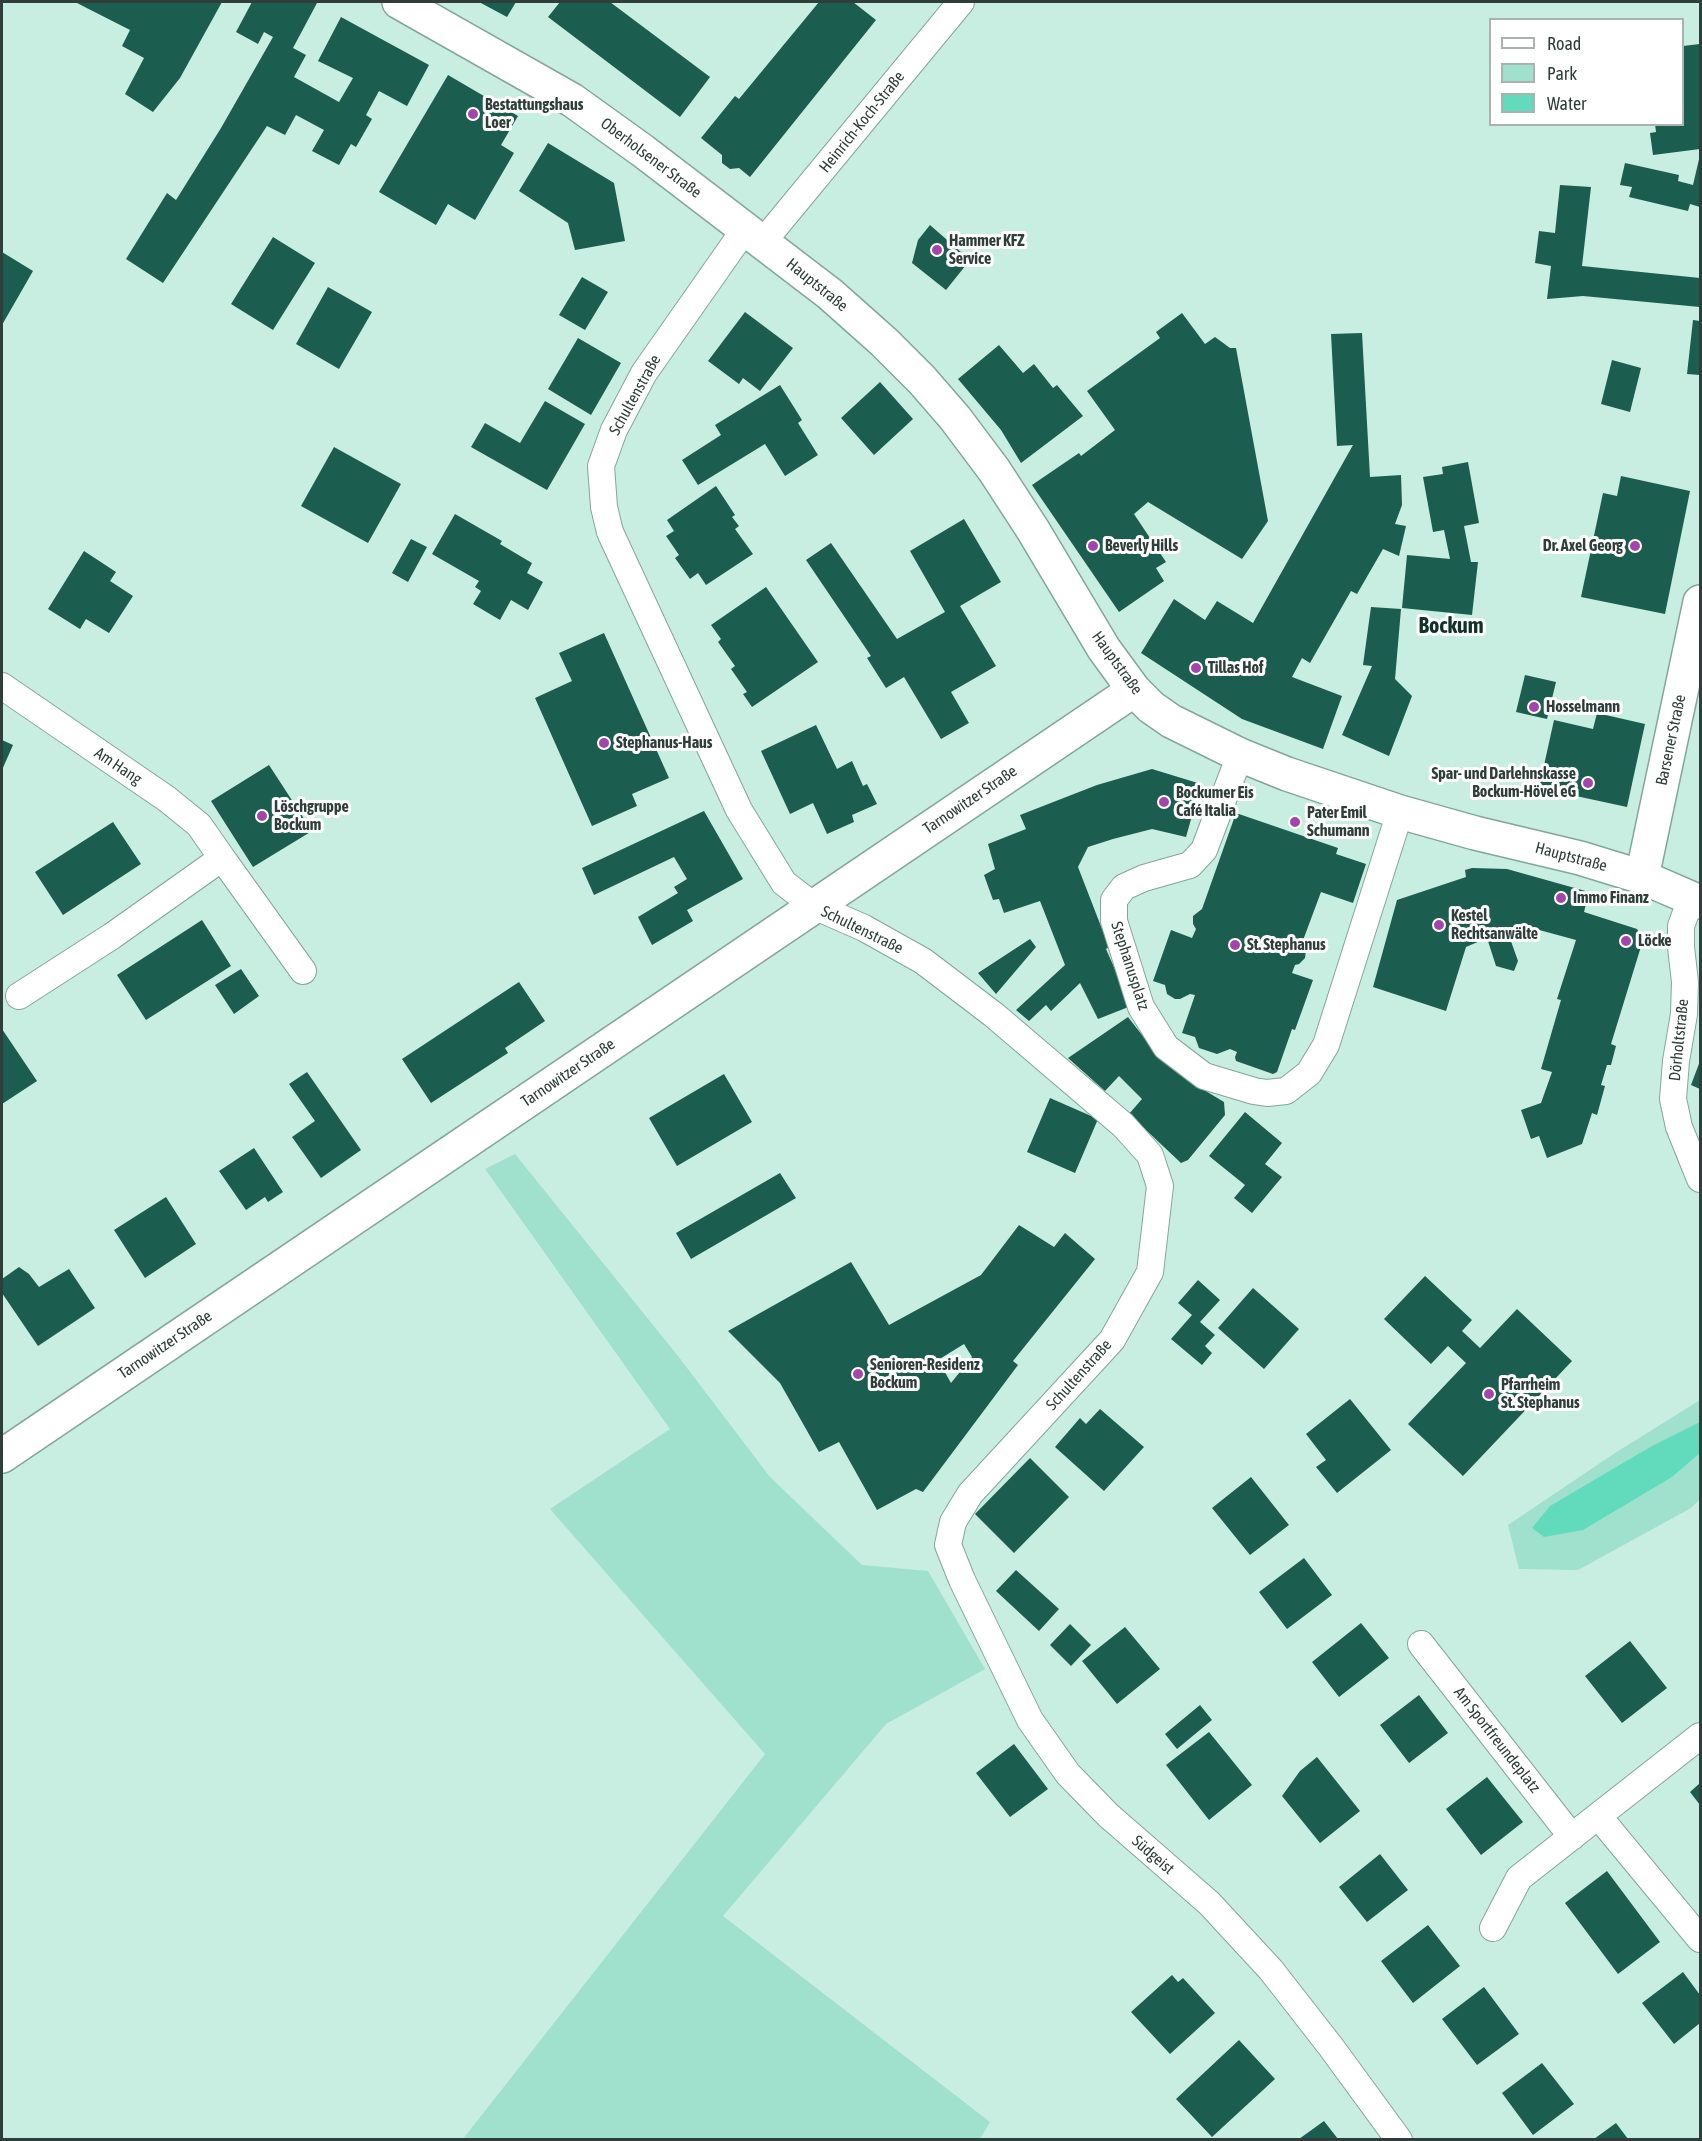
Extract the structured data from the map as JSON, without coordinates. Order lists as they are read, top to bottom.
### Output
{
  "streets": {
    "main road": [
      "Oberholsener Straße",
      "Hauptstraße",
      "Barsener Straße",
      "Tarnowitzer Straße"
    ],
    "street": [
      "Heinrich-Koch-Straße",
      "Schultenstraße",
      "Am Hang",
      "Stephanusplatz",
      "Dörholtstraße",
      "Am Sportfreundeplatz",
      "Südgeist"
    ]
  },
  "crossings": [
    ["Heinrich-Koch-Straße", "Oberholsener Straße"],
    ["Heinrich-Koch-Straße", "Hauptstraße"],
    ["Heinrich-Koch-Straße", "Schultenstraße"],
    ["Oberholsener Straße", "Hauptstraße"],
    ["Oberholsener Straße", "Schultenstraße"],
    ["Hauptstraße", "Schultenstraße"],
    ["Hauptstraße", "Barsener Straße"],
    ["Hauptstraße", "Tarnowitzer Straße"],
    ["Hauptstraße", "Stephanusplatz"],
    ["Hauptstraße", "Dörholtstraße"],
    ["Schultenstraße", "Tarnowitzer Straße"],
    ["Schultenstraße", "Südgeist"]
  ],
  "districts": ["Bockum"],
  "places": [
    "Bestattungshaus Loer",
    "Hammer KFZ Service",
    "Beverly Hills",
    "Dr. Axel Georg",
    "Tillas Hof",
    "Hosselmann",
    "Stephanus-Haus",
    "Spar- und Darlehnskasse Bockum-Hövel eG",
    "Bockumer Eis Café Italia",
    "Löschgruppe Bockum",
    "Pater Emil Schumann",
    "Immo Finanz",
    "Kestel Rechtsanwälte",
    "Löcke",
    "St. Stephanus",
    "Senioren-Residenz Bockum",
    "Pfarrheim St. Stephanus"
  ],
  "legend": ["Road", "Park", "Water"]
}
